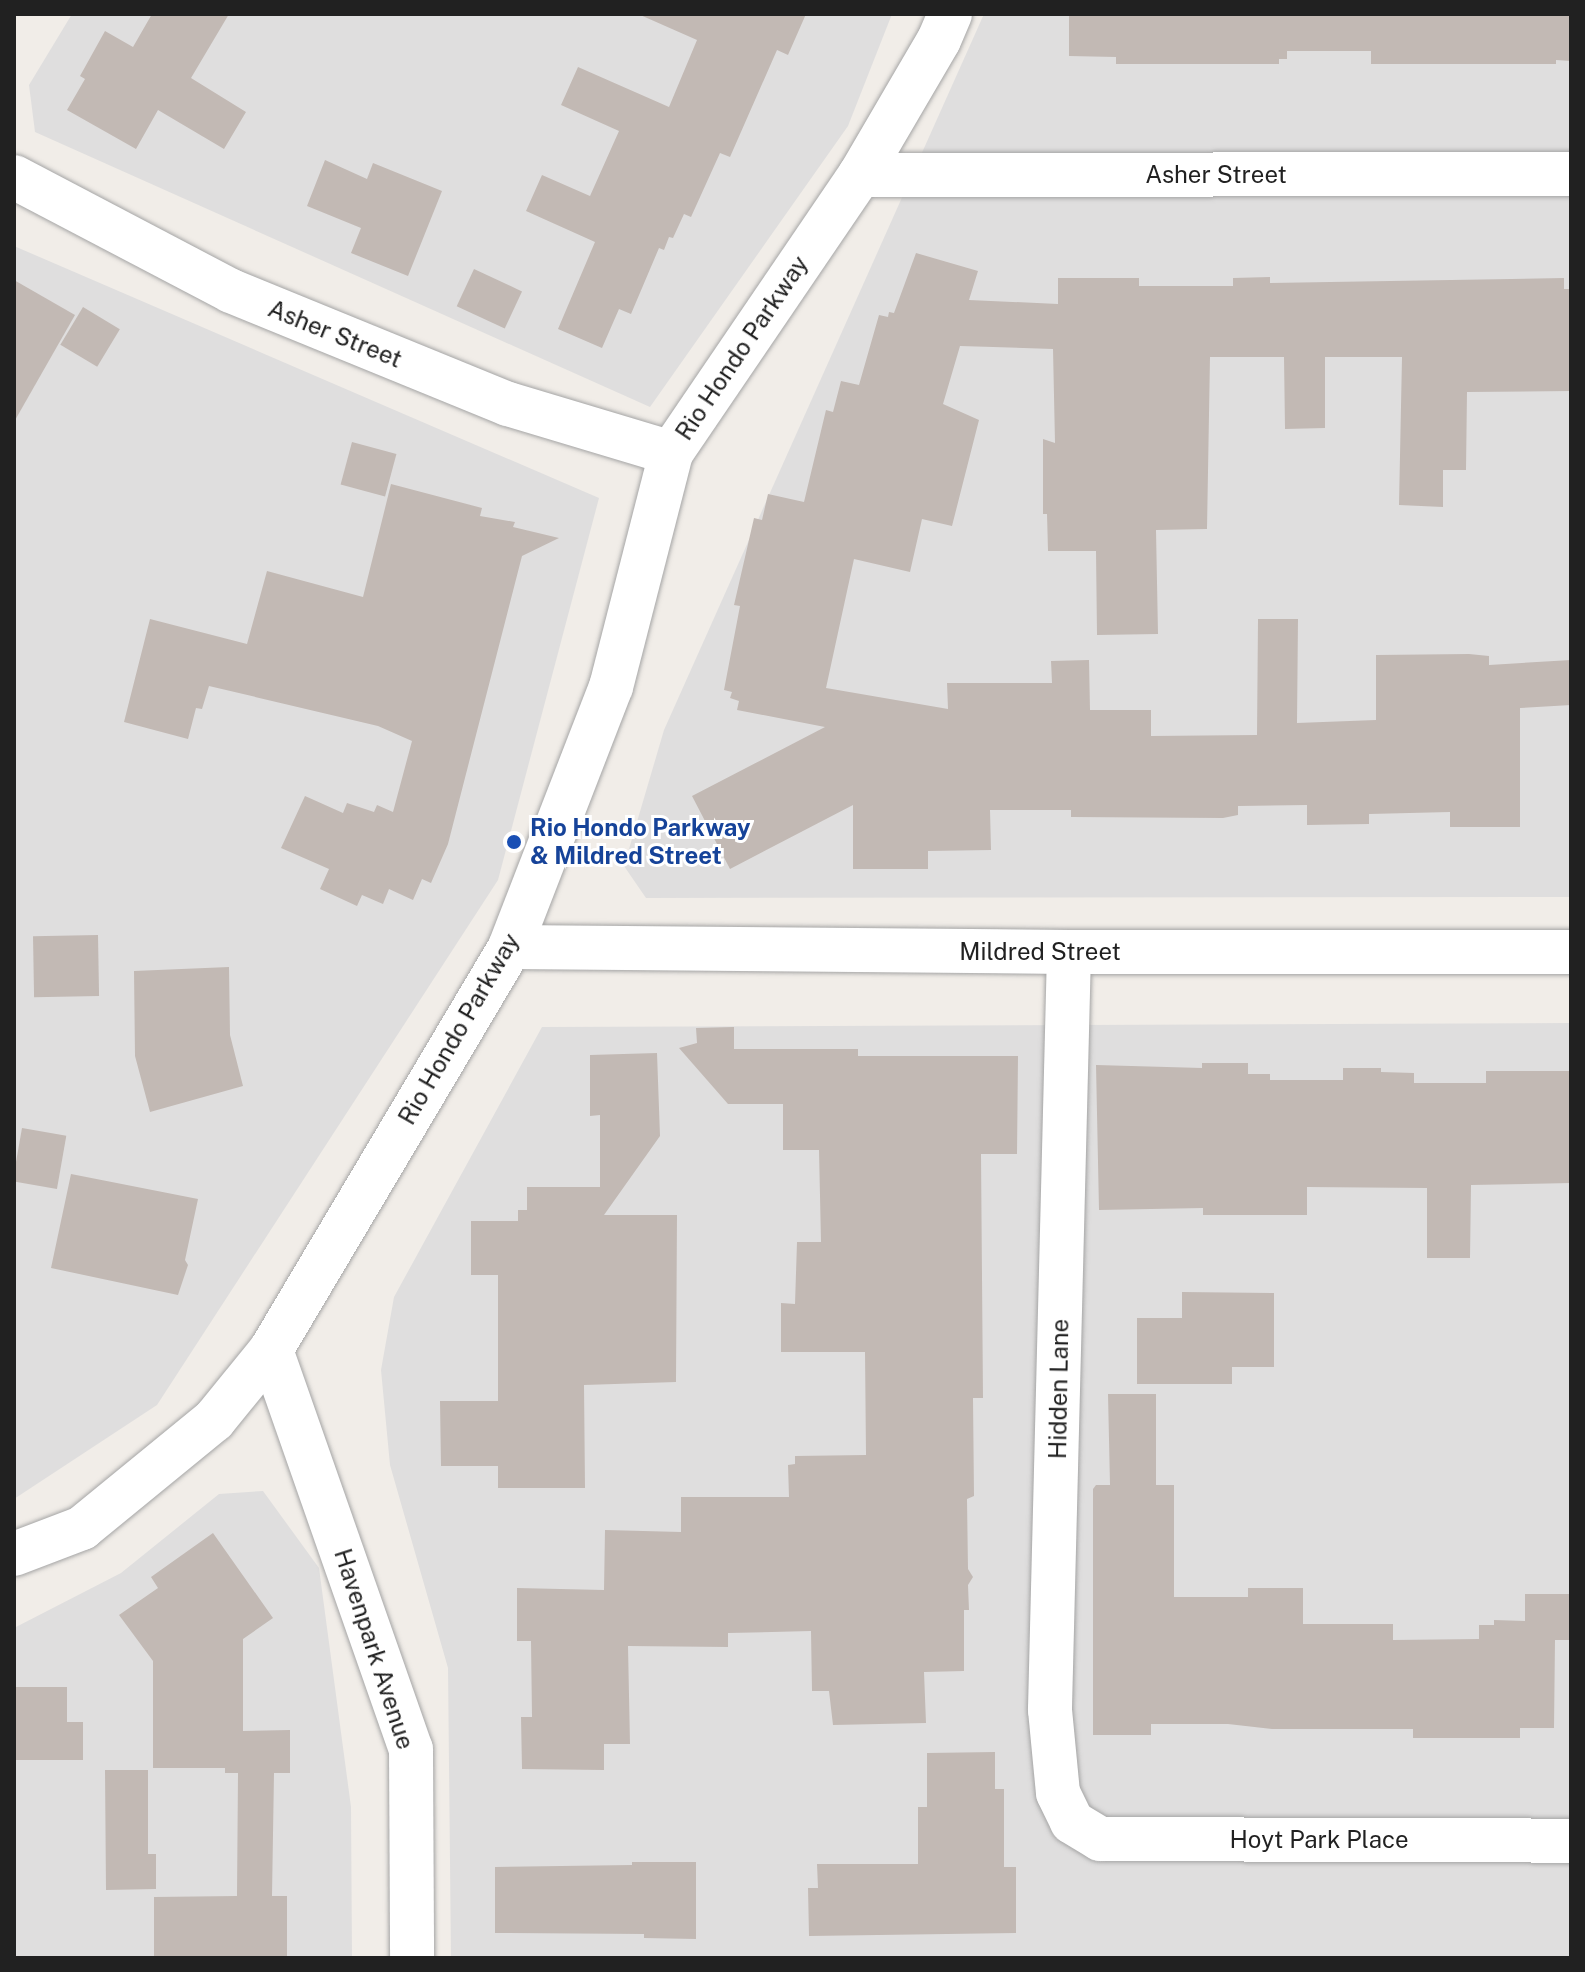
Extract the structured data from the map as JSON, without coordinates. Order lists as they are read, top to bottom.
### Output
{
  "streets": {
    "street": [
      "Asher Street",
      "Rio Hondo Parkway",
      "Mildred Street",
      "Hidden Lane",
      "Havenpark Avenue",
      "Hoyt Park Place"
    ]
  },
  "crossings": [
    ["Asher Street", "Rio Hondo Parkway"],
    ["Rio Hondo Parkway", "Mildred Street"],
    ["Rio Hondo Parkway", "Havenpark Avenue"],
    ["Mildred Street", "Hidden Lane"],
    ["Hidden Lane", "Hoyt Park Place"]
  ],
  "places": ["Rio Hondo Parkway & Mildred Street"]
}
